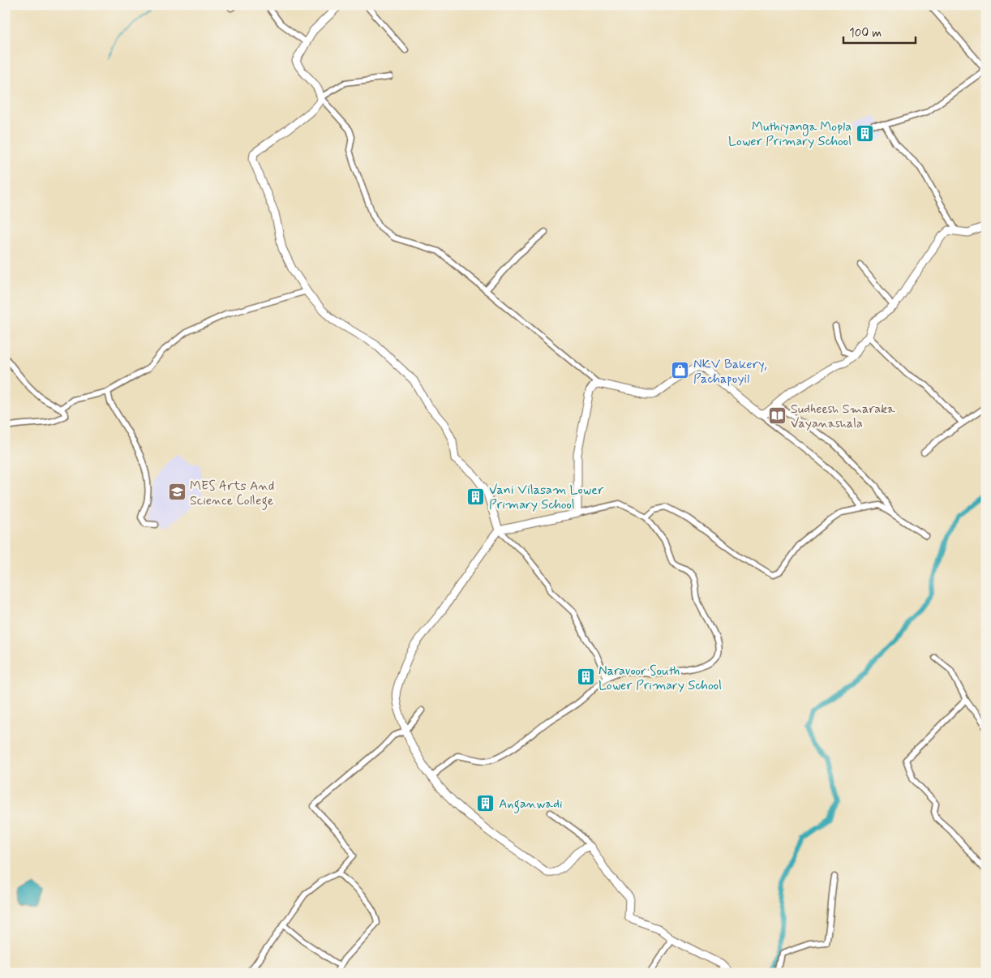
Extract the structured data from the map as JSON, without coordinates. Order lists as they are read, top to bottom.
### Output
{
  "places": {
    "building": [
      "Muthiyanga Mopla Lower Primary School",
      "Vani Vilasam Lower Primary School",
      "Naravoor South Lower Primary School",
      "Anganwadi"
    ],
    "shop": ["NKV Bakery, Pachapoyil"],
    "library": ["Sudheesh Smaraka Vayanashala"],
    "school or university": ["MES Arts And Science College"]
  },
  "scale_bar": "100 m"
}
